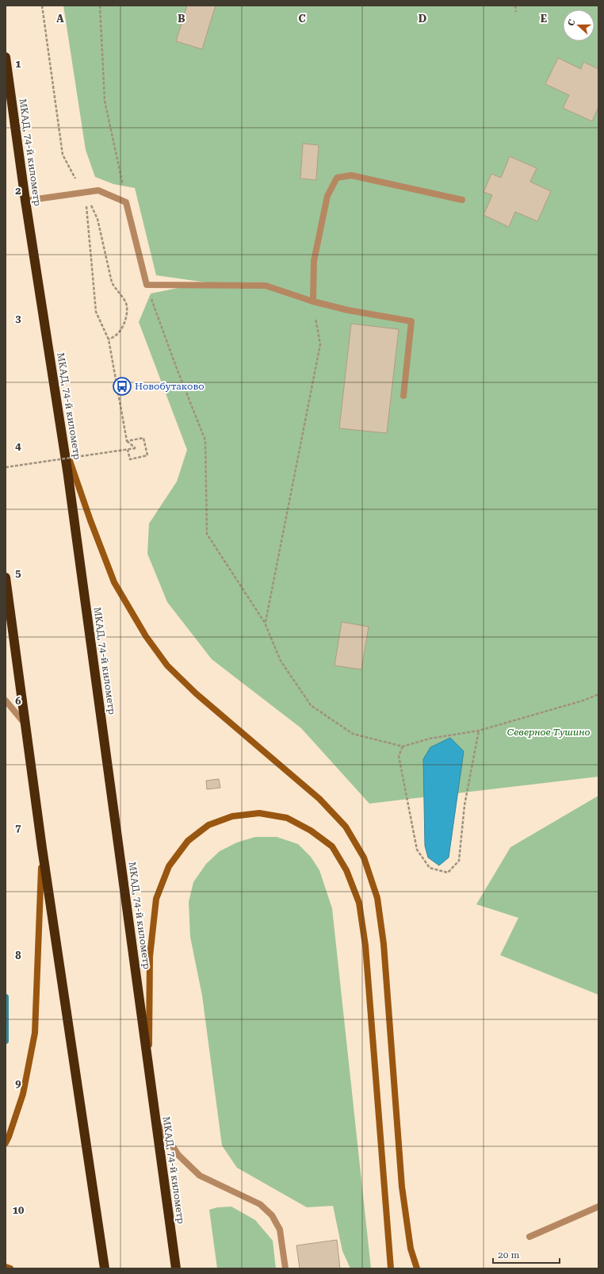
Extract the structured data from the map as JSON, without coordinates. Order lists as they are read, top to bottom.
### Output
{
  "streets": {
    "highway": ["МКАД, 74-й километр"]
  },
  "parks": ["Северное Тушино"],
  "places": {
    "bus stop": ["Новобутаково"]
  },
  "scale_bar": "20 m",
  "north": "left",
  "grid": {
    "columns": [
      "A",
      "B",
      "C",
      "D",
      "E"
    ],
    "rows": [
      "1",
      "2",
      "3",
      "4",
      "5",
      "6",
      "7",
      "8",
      "9",
      "10"
    ]
  }
}
